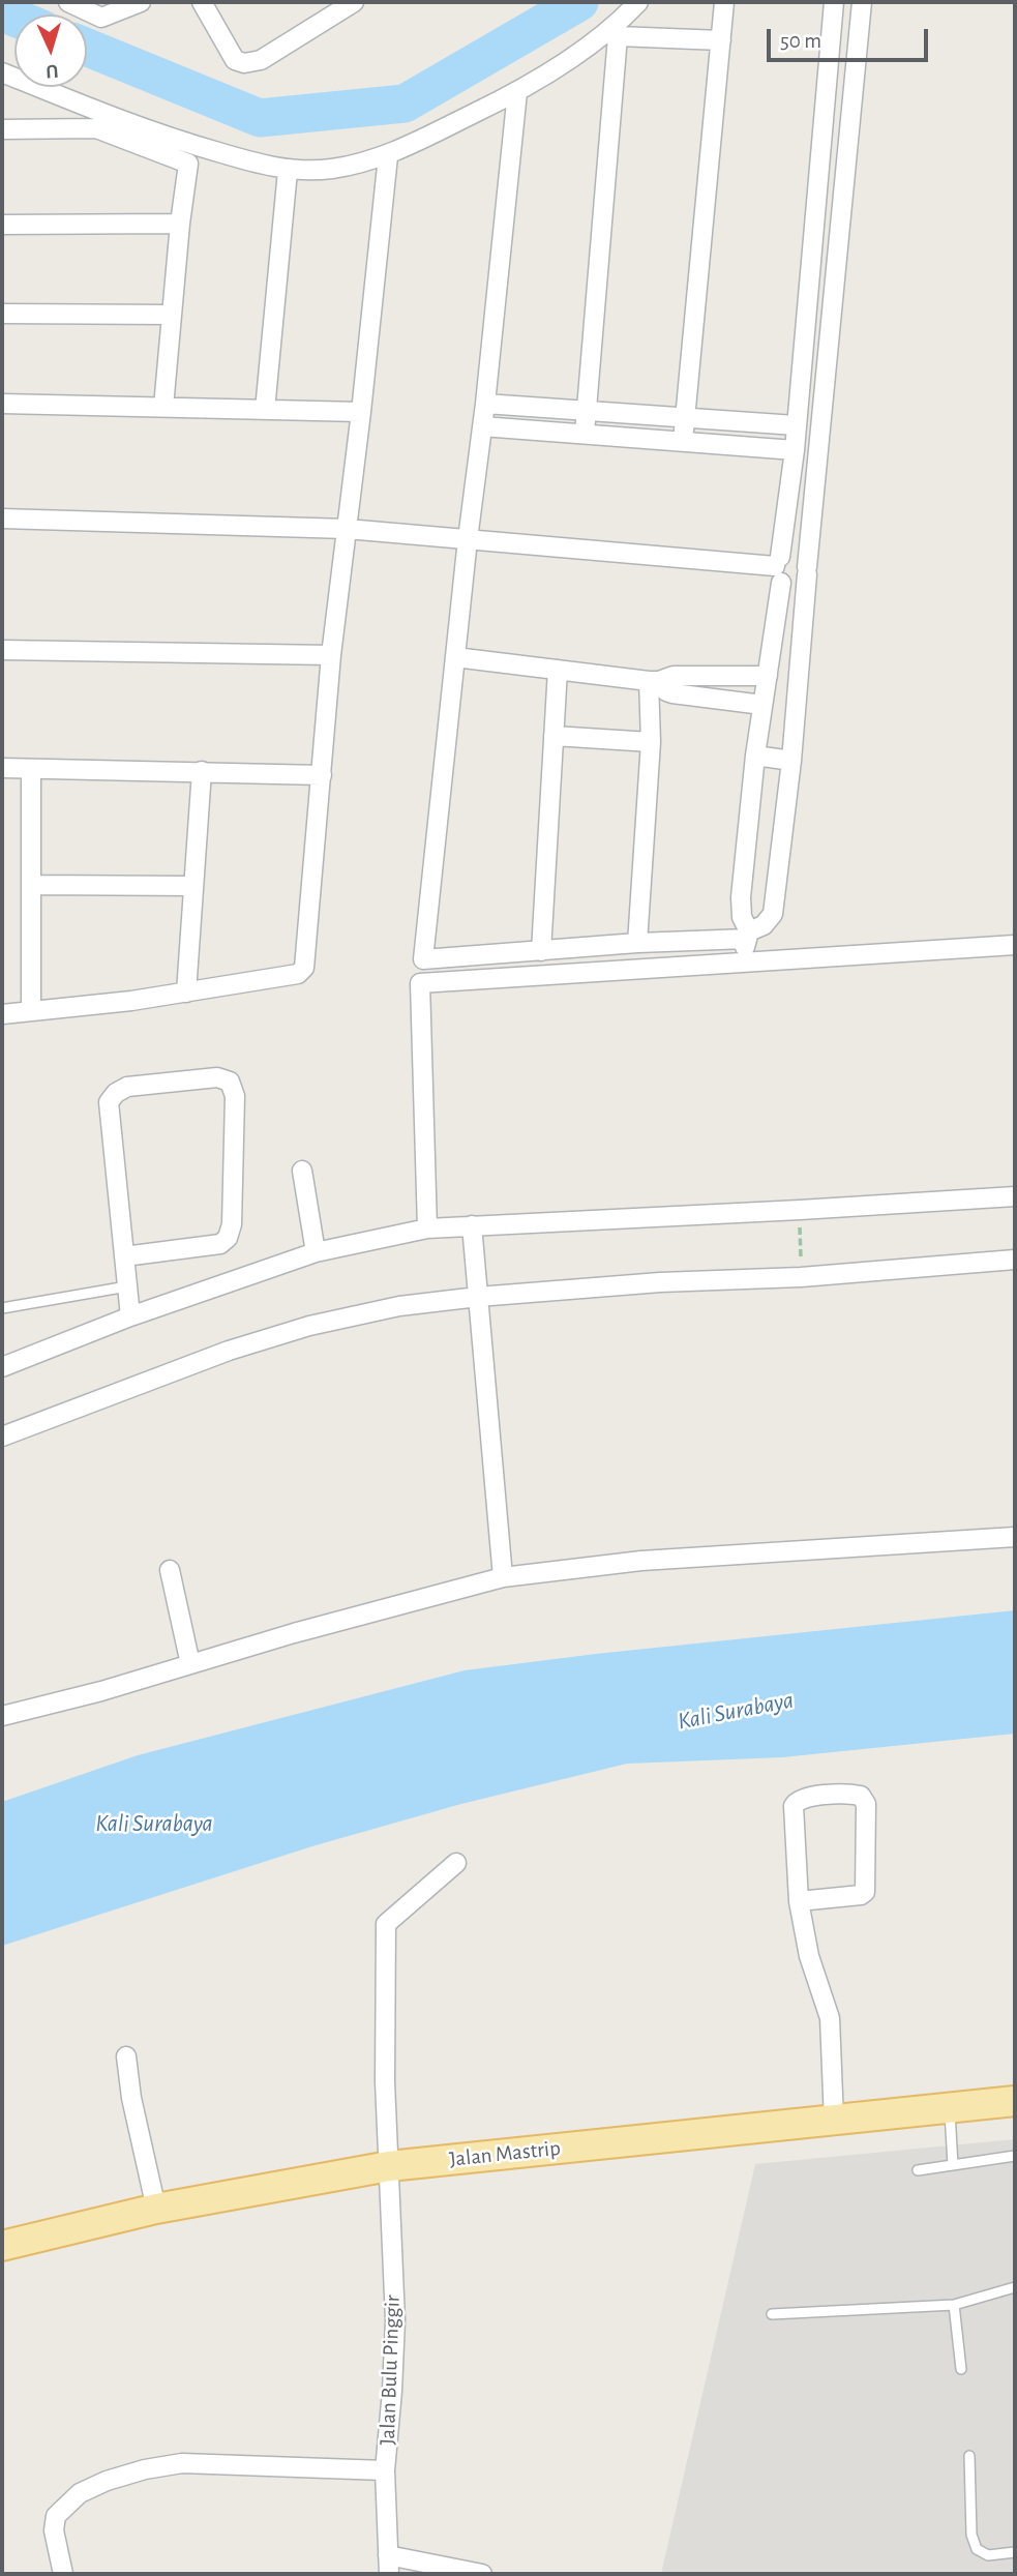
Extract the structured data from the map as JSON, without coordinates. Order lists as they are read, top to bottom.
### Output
{
  "streets": {
    "main road": ["Jalan Mastrip"],
    "street": ["Jalan Bulu Pinggir"]
  },
  "crossings": [
    ["Jalan Mastrip", "Jalan Bulu Pinggir"]
  ],
  "water": ["Kali Surabaya"],
  "scale_bar": "50 m",
  "north": "bottom"
}
